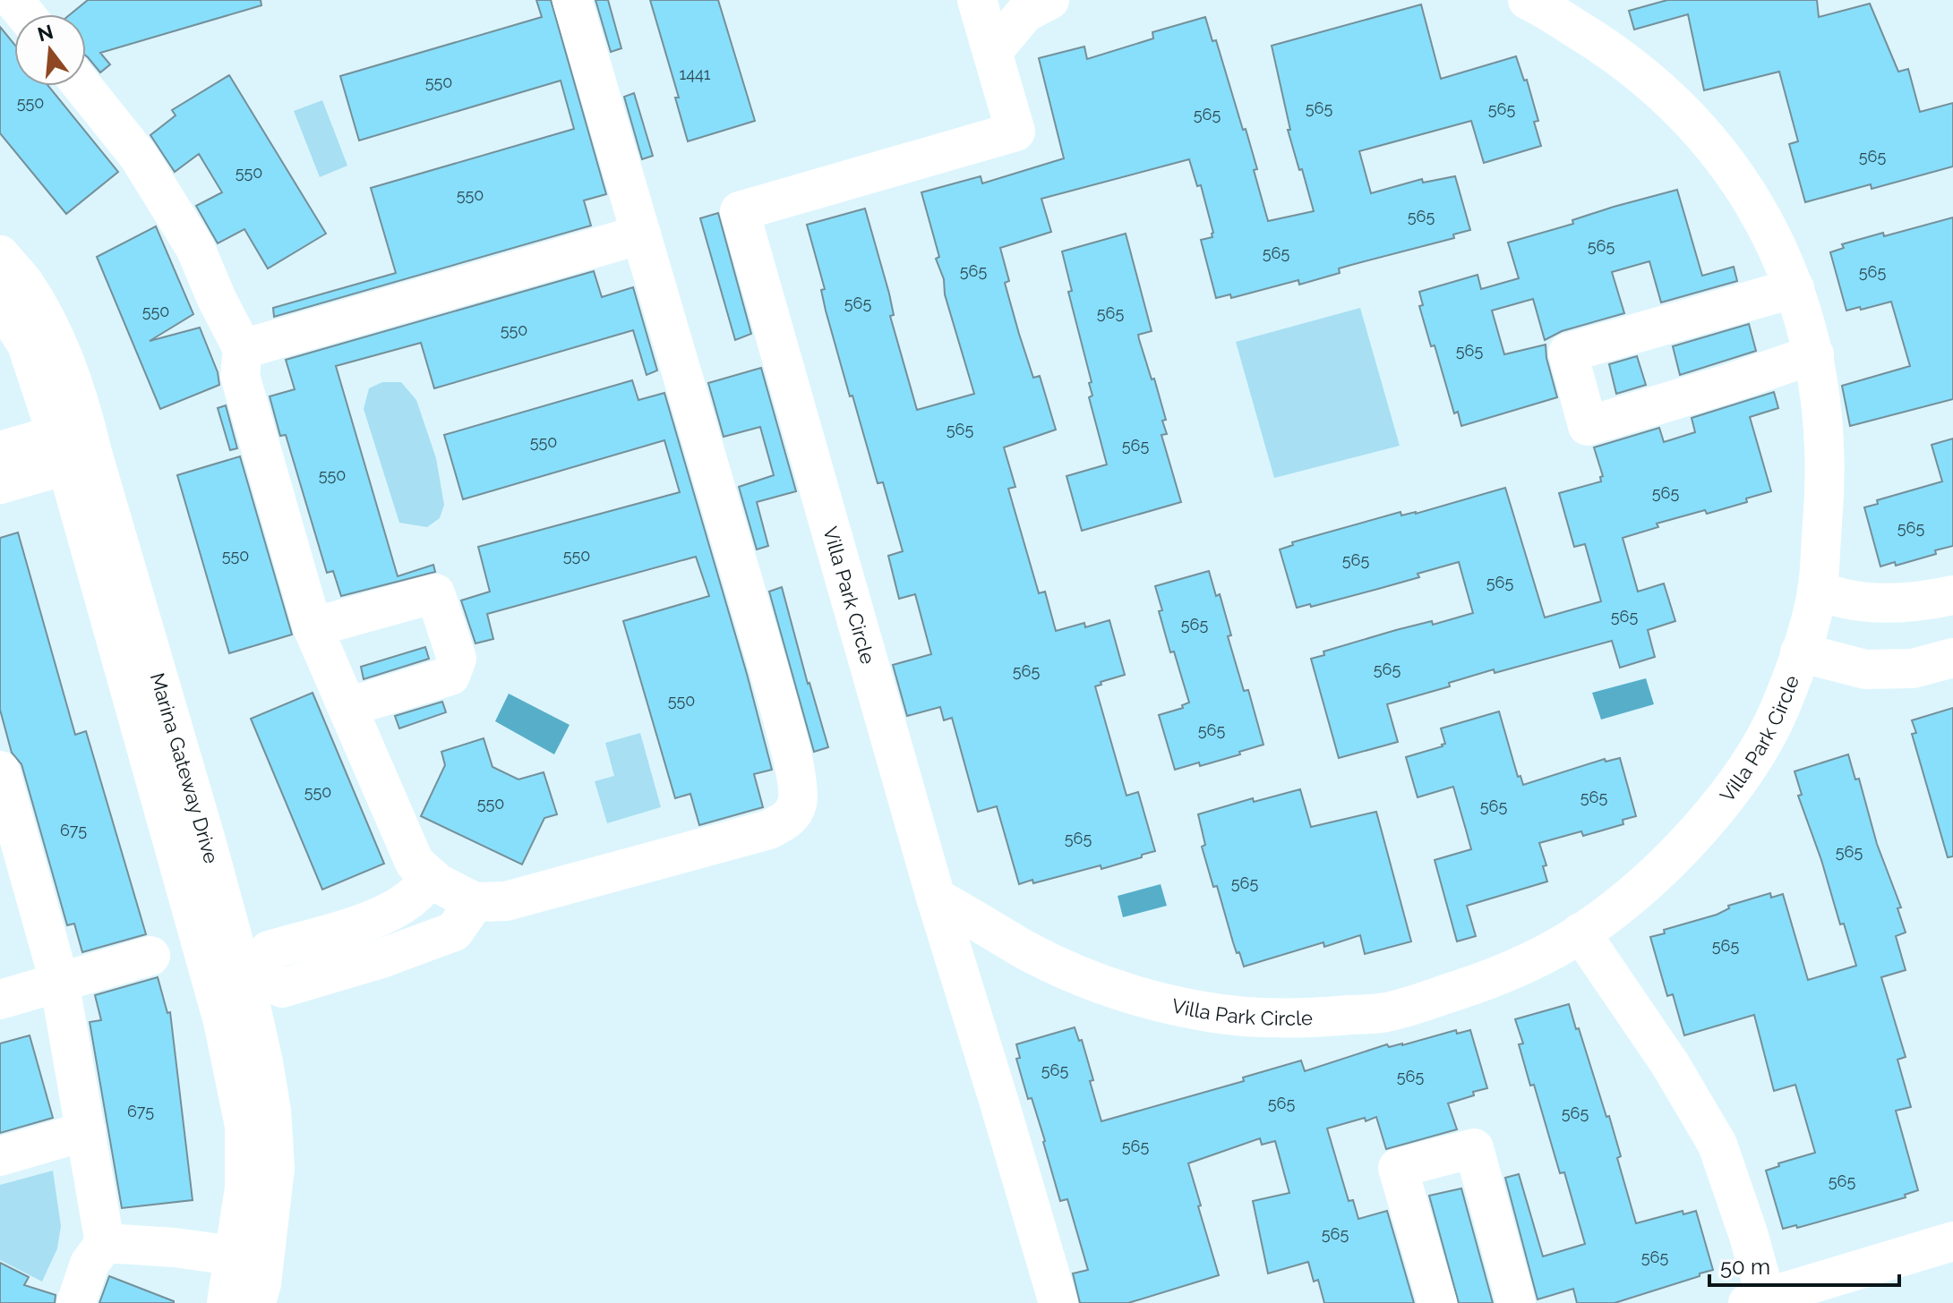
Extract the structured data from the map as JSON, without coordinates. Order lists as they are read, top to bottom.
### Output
{
  "streets": {
    "street": ["Villa Park Circle", "Marina Gateway Drive"]
  },
  "house_numbers": [
    "1441",
    "550",
    "550",
    "565",
    "565",
    "565",
    "565",
    "550",
    "550",
    "565",
    "565",
    "565",
    "565",
    "565",
    "565",
    "550",
    "565",
    "550",
    "565",
    "565",
    "550",
    "565",
    "550",
    "565",
    "565",
    "550",
    "550",
    "565",
    "565",
    "565",
    "565",
    "565",
    "565",
    "550",
    "565",
    "550",
    "565",
    "550",
    "565",
    "675",
    "565",
    "565",
    "565",
    "565",
    "565",
    "565",
    "565",
    "675",
    "565",
    "565",
    "565",
    "565",
    "565"
  ],
  "scale_bar": "50 m",
  "north": "top"
}
